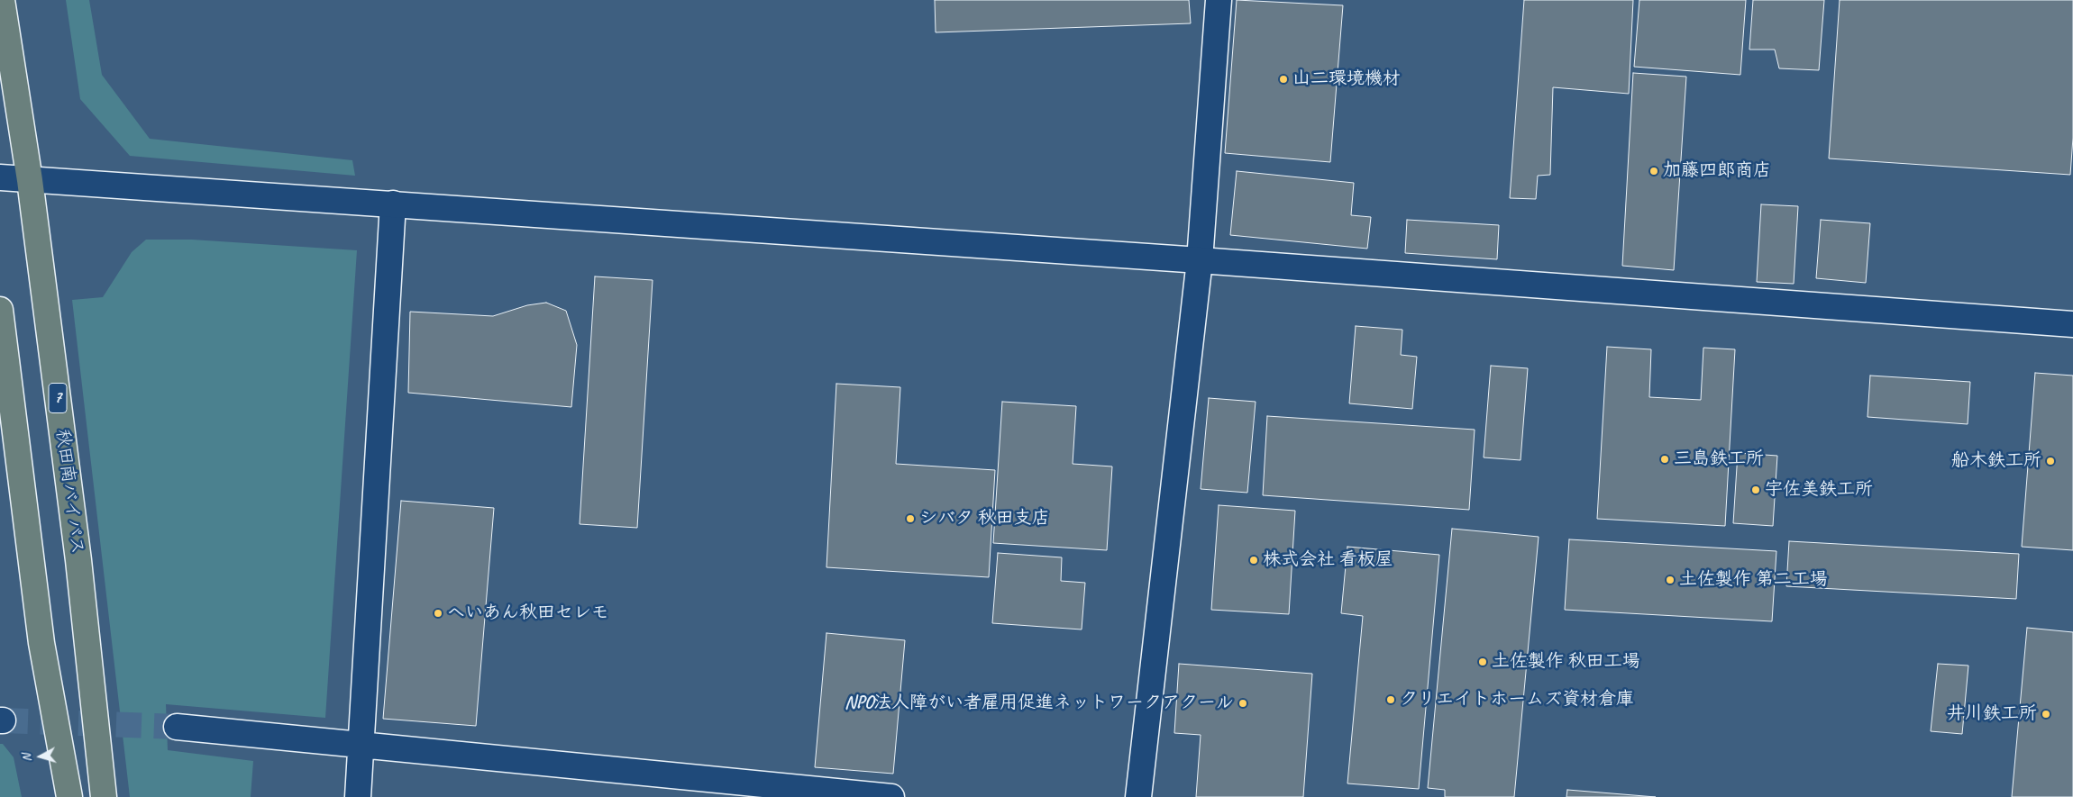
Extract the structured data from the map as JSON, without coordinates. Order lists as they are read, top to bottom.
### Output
{
  "streets": {
    "highway": ["7", "秋田南バイパス"]
  },
  "places": [
    "山二環境機材",
    "加藤四郎商店",
    "三島鉄工所",
    "船木鉄工所",
    "宇佐美鉄工所",
    "シバタ 秋田支店",
    "株式会社 看板屋",
    "土佐製作 第二工場",
    "へいあん秋田セレモ",
    "土佐製作 秋田工場",
    "クリエイトホームズ資材倉庫",
    "NPO法人障がい者雇用促進ネットワークアクール",
    "井川鉄工所"
  ],
  "north": "left"
}
